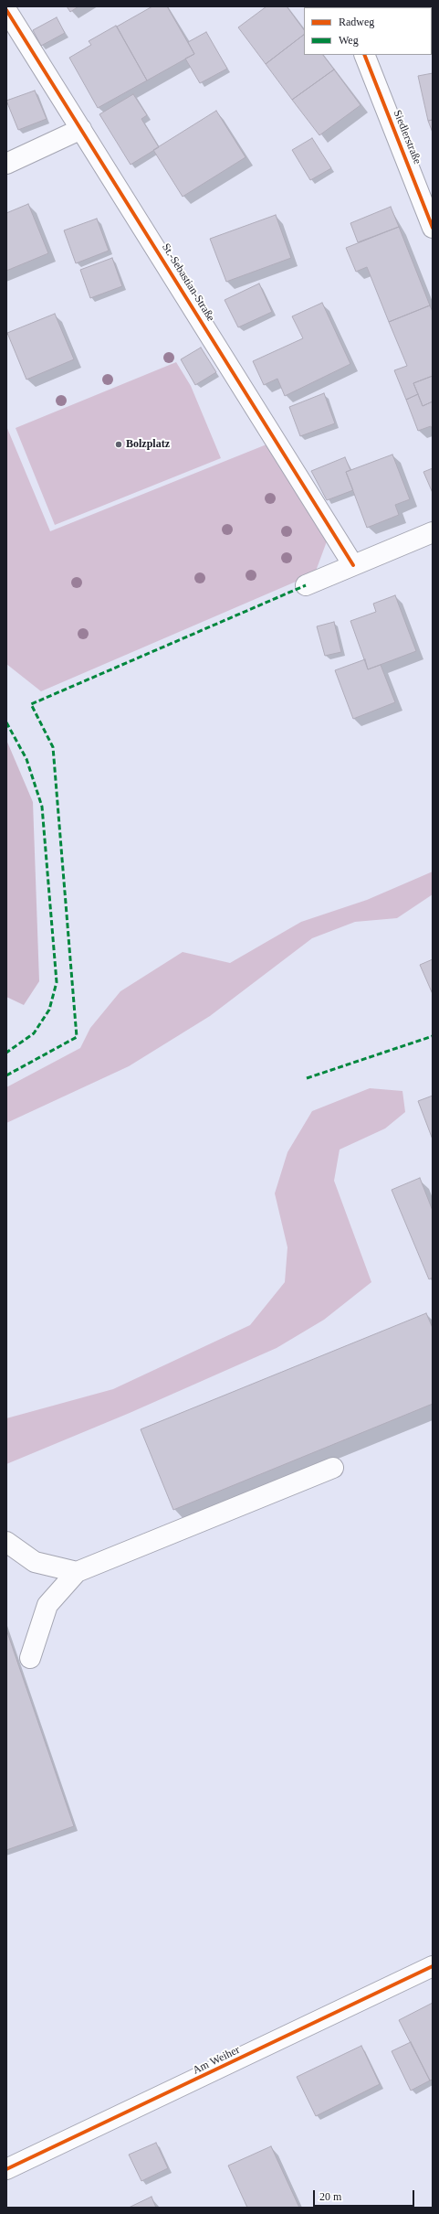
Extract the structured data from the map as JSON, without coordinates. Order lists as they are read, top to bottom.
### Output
{
  "streets": {
    "street": ["Siedlerstraße", "St.-Sebastian-Straße", "Am Weiher"]
  },
  "places": ["Bolzplatz"],
  "legend": ["Radweg", "Weg"],
  "scale_bar": "20 m"
}
